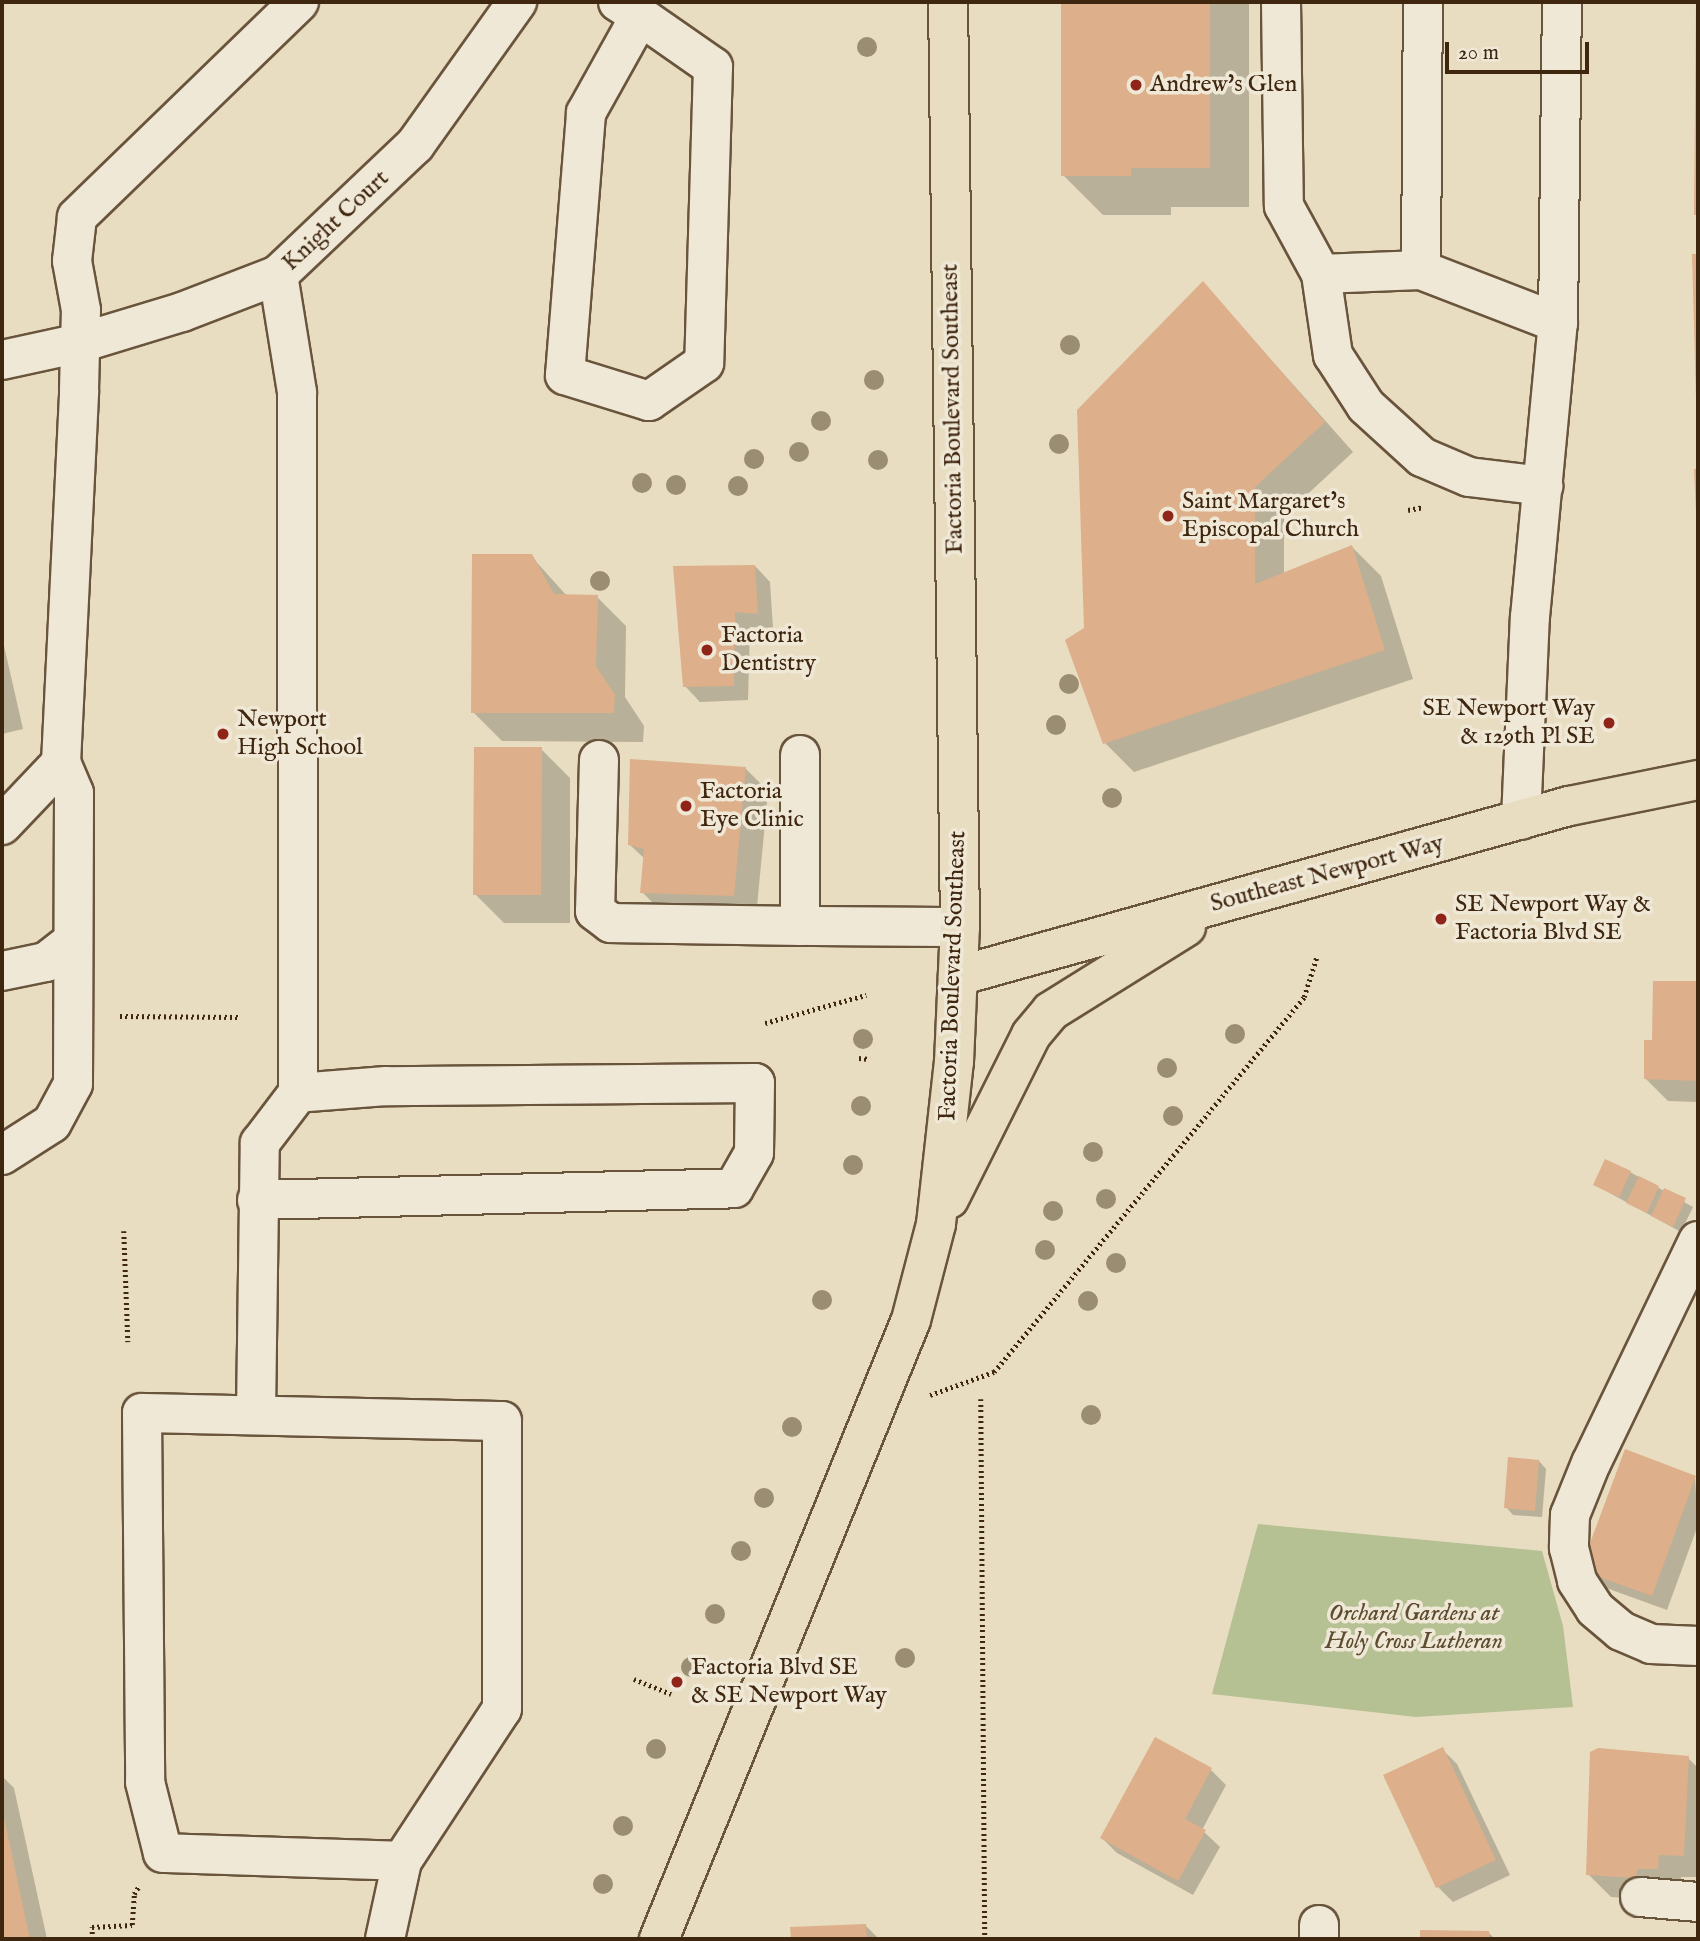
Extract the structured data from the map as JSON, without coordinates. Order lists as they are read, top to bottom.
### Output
{
  "streets": {
    "main road": ["Factoria Boulevard Southeast", "Southeast Newport Way"],
    "lane": ["Knight Court"]
  },
  "crossings": [
    ["Factoria Boulevard Southeast", "Southeast Newport Way"]
  ],
  "parks": ["Orchard Gardens at Holy Cross Lutheran"],
  "places": [
    "Andrew's Glen",
    "Saint Margaret's Episcopal Church",
    "Factoria Dentistry",
    "SE Newport Way & 129th Pl SE",
    "Newport High School",
    "Factoria Eye Clinic",
    "SE Newport Way & Factoria Blvd SE",
    "Factoria Blvd SE & SE Newport Way"
  ],
  "scale_bar": "20 m"
}
